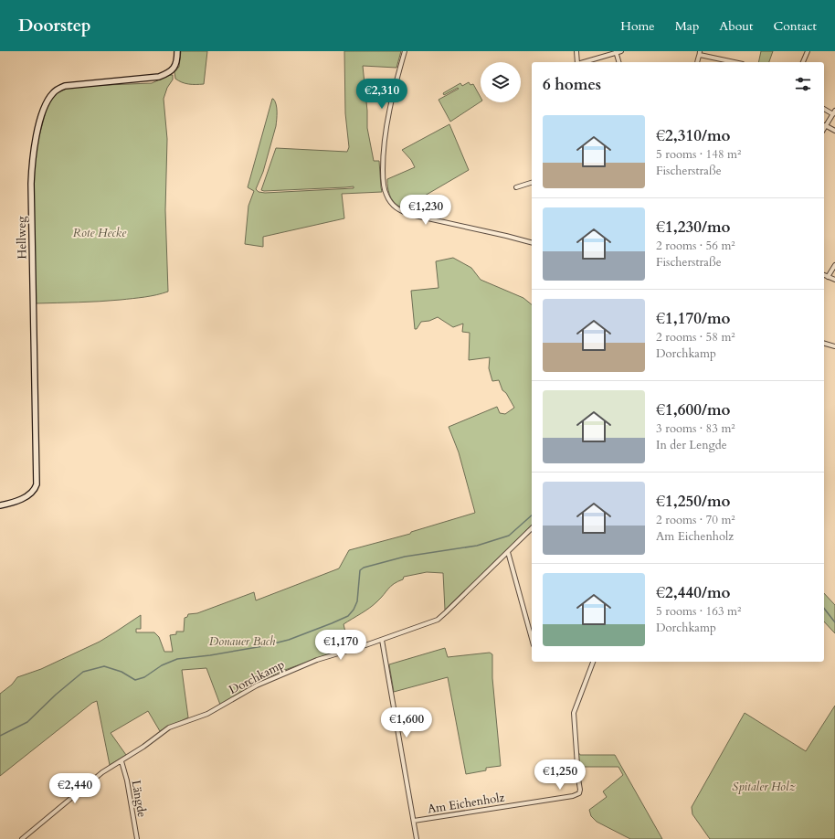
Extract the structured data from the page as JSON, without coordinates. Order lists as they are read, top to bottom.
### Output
{
  "streets": {
    "street": [
      "Hellweg",
      "Dorchkamp",
      "Längde",
      "Am Eichenholz"
    ]
  },
  "crossings": [
    ["Dorchkamp", "Längde"]
  ],
  "parks": ["Rote Hecke", "Donauer Bach", "Spitaler Holz"],
  "page": {
    "header": "Doorstep",
    "nav": [
      "Home",
      "Map",
      "About",
      "Contact"
    ],
    "heading": "6 homes",
    "price": [
      "€2,310",
      "€1,230",
      "€1,170",
      "€1,600",
      "€1,250",
      "€2,440"
    ],
    "list": [
      {
        "name": "€2,310/mo",
        "note": "5 rooms · 148 m² · Fischerstraße"
      },
      {
        "name": "€1,230/mo",
        "note": "2 rooms · 56 m² · Fischerstraße"
      },
      {
        "name": "€1,170/mo",
        "note": "2 rooms · 58 m² · Dorchkamp"
      },
      {
        "name": "€1,600/mo",
        "note": "3 rooms · 83 m² · In der Lengde"
      },
      {
        "name": "€1,250/mo",
        "note": "2 rooms · 70 m² · Am Eichenholz"
      },
      {
        "name": "€2,440/mo",
        "note": "5 rooms · 163 m² · Dorchkamp"
      }
    ]
  }
}
